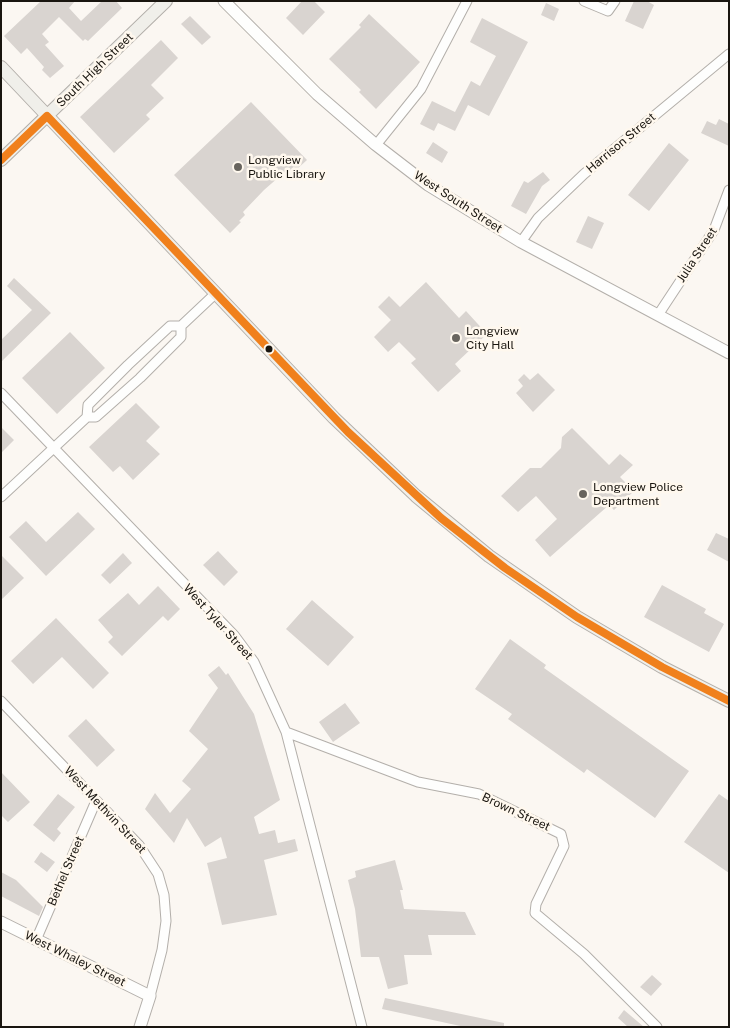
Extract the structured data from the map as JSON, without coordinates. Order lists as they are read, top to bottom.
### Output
{
  "streets": {
    "main road": ["South High Street"],
    "street": [
      "Harrison Street",
      "West South Street",
      "Julia Street",
      "West Tyler Street",
      "West Methvin Street",
      "Brown Street",
      "Bethel Street",
      "West Whaley Street"
    ]
  },
  "crossings": [
    ["Harrison Street", "West South Street"],
    ["West South Street", "Julia Street"],
    ["West Tyler Street", "Brown Street"],
    ["West Methvin Street", "Bethel Street"],
    ["West Methvin Street", "West Whaley Street"],
    ["Bethel Street", "West Whaley Street"]
  ],
  "places": ["Longview Public Library", "Longview City Hall", "Longview Police Department"]
}
